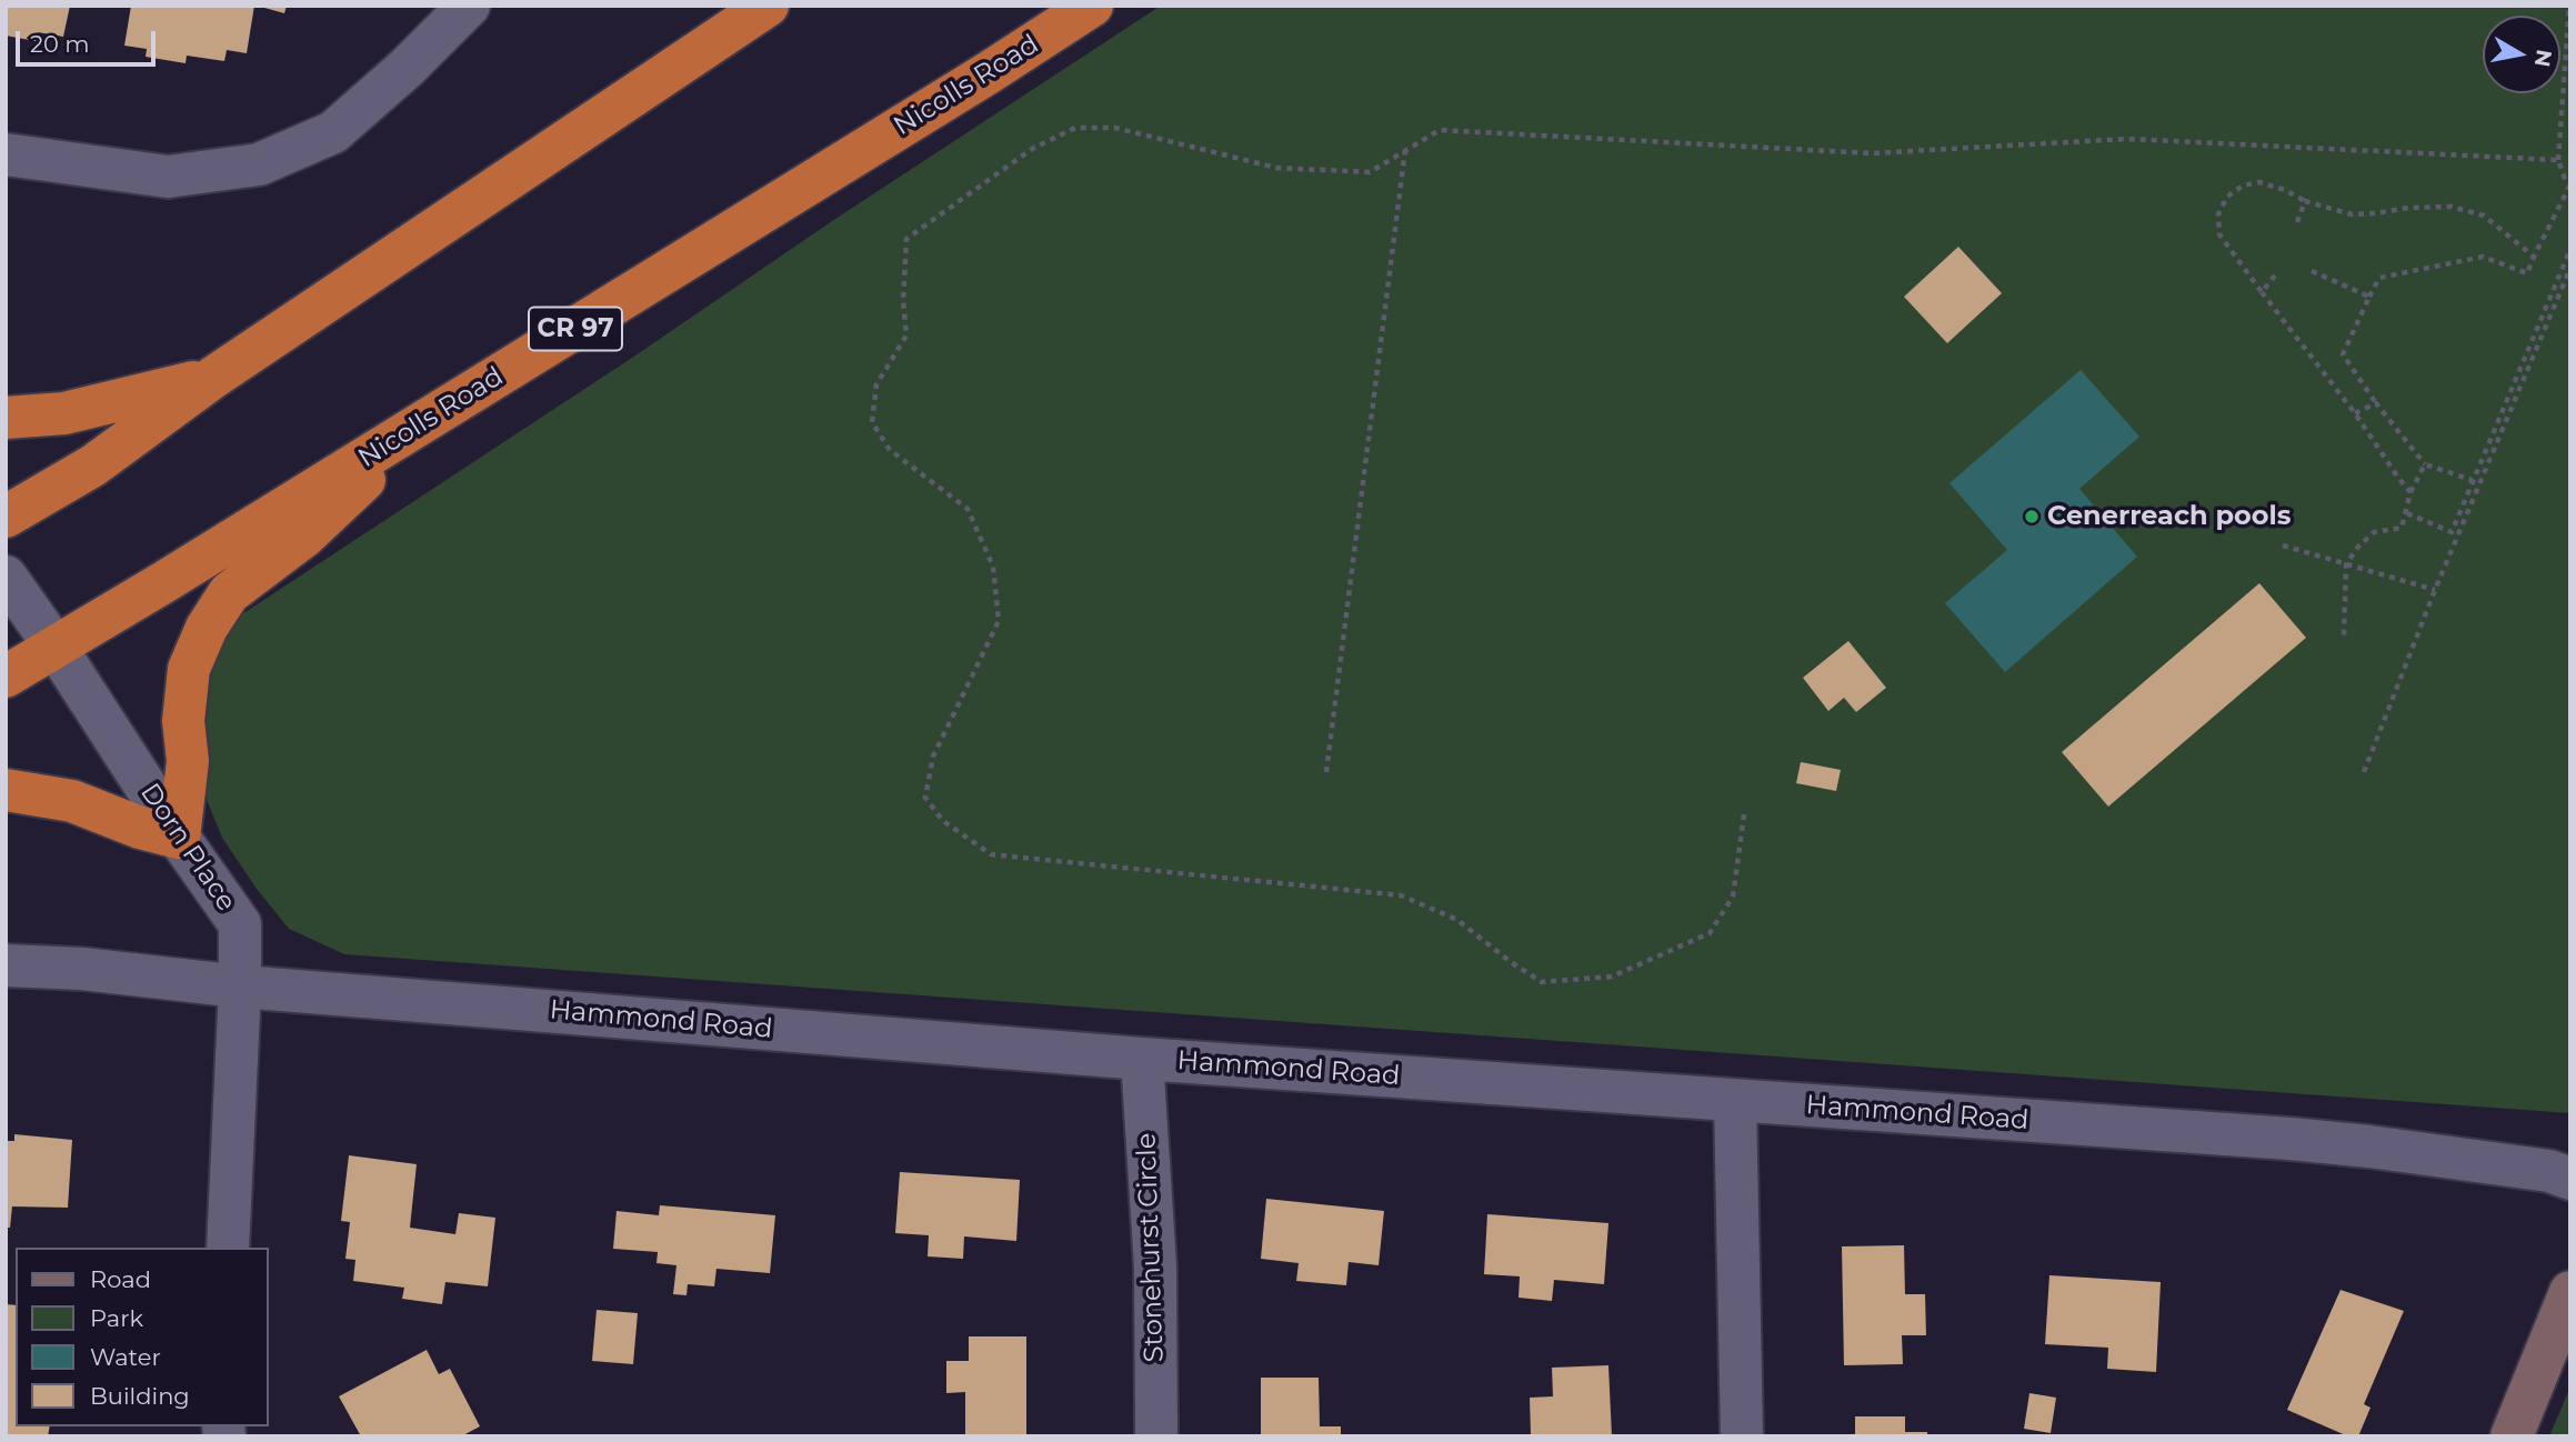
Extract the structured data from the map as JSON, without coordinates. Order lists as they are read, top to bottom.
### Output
{
  "streets": {
    "highway": ["Nicolls Road", "CR 97"],
    "street": ["Dorn Place", "Hammond Road", "Stonehurst Circle"]
  },
  "crossings": [
    ["Nicolls Road", "Dorn Place"],
    ["Dorn Place", "Hammond Road"],
    ["Hammond Road", "Stonehurst Circle"]
  ],
  "places": ["Cenerreach pools"],
  "legend": [
    "Road",
    "Park",
    "Water",
    "Building"
  ],
  "scale_bar": "20 m",
  "north": "right"
}
